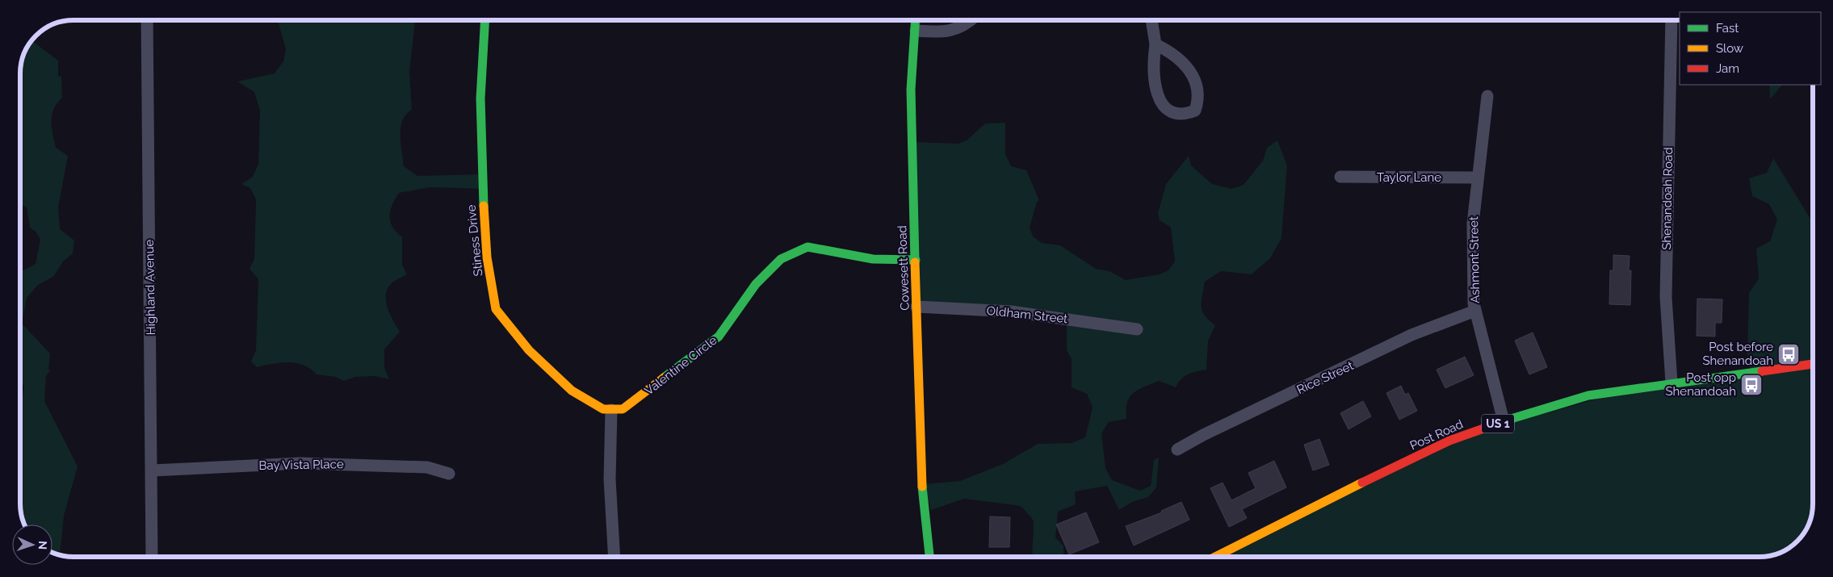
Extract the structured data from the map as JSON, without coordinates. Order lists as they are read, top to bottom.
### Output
{
  "streets": {
    "main road": [
      "Stiness Drive",
      "Cowesett Road",
      "Valentine Circle",
      "US 1",
      "Post Road"
    ],
    "street": [
      "Taylor Lane",
      "Shenandoah Road",
      "Ashmont Street",
      "Highland Avenue",
      "Oldham Street",
      "Rice Street",
      "Bay Vista Place"
    ]
  },
  "crossings": [
    ["Taylor Lane", "Ashmont Street"],
    ["Shenandoah Road", "Post Road"],
    ["Stiness Drive", "Valentine Circle"],
    ["Ashmont Street", "Rice Street"],
    ["Ashmont Street", "Post Road"],
    ["Cowesett Road", "Oldham Street"],
    ["Cowesett Road", "Valentine Circle"],
    ["Highland Avenue", "Bay Vista Place"]
  ],
  "places": {
    "bus stop": ["Post before Shenandoah", "Post opp Shenandoah"]
  },
  "legend": ["Fast", "Slow", "Jam"],
  "north": "right"
}
